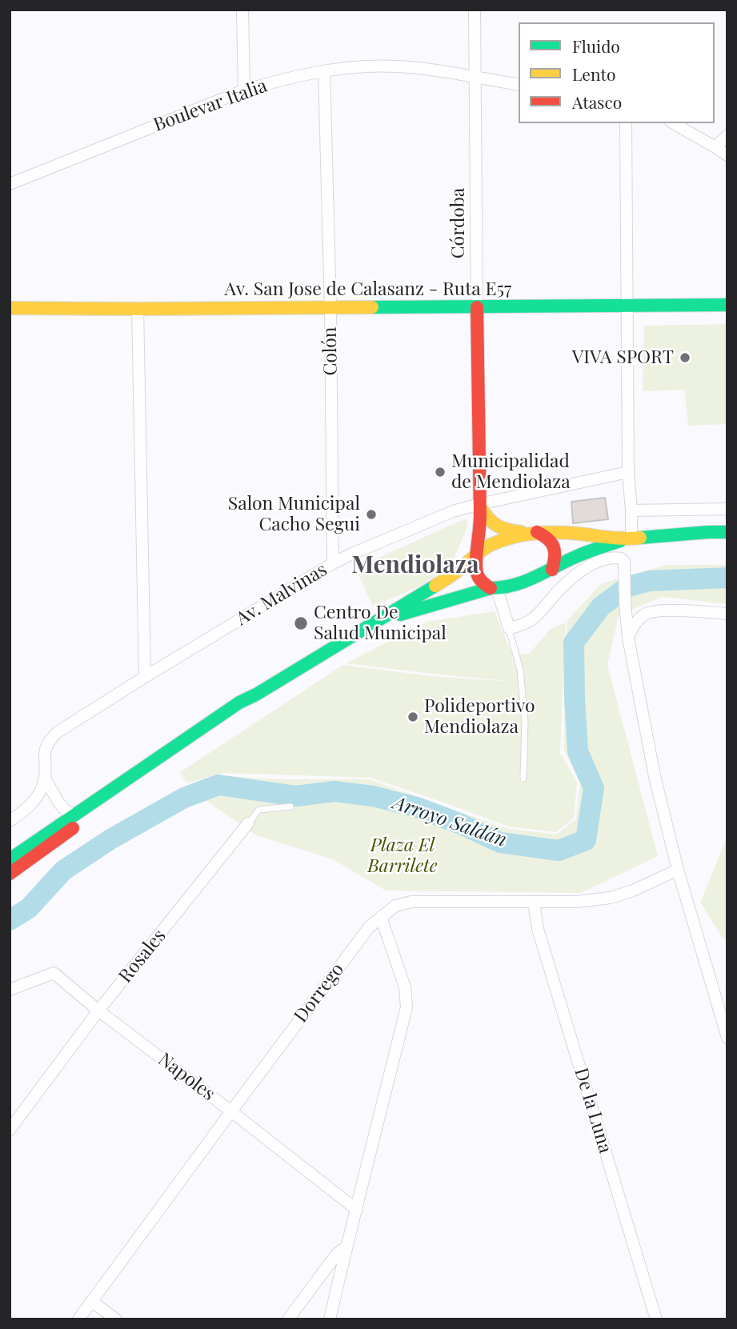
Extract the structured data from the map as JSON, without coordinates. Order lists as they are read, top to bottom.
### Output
{
  "streets": {
    "main road": ["Córdoba", "Av. San Jose de Calasanz - Ruta E57"],
    "street": [
      "Boulevar Italia",
      "Colón",
      "Av. Malvinas",
      "Rosales",
      "Dorrego",
      "Napoles",
      "De la Luna"
    ]
  },
  "crossings": [
    ["Boulevar Italia", "Córdoba"],
    ["Boulevar Italia", "Colón"],
    ["Córdoba", "Av. San Jose de Calasanz - Ruta E57"],
    ["Córdoba", "Av. Malvinas"],
    ["Av. San Jose de Calasanz - Ruta E57", "Colón"],
    ["Colón", "Av. Malvinas"],
    ["Rosales", "Napoles"],
    ["Dorrego", "Napoles"],
    ["Dorrego", "De la Luna"]
  ],
  "districts": ["Mendiolaza"],
  "water": ["Arroyo Saldán"],
  "parks": ["Plaza El Barrilete"],
  "places": [
    "VIVA SPORT",
    "Municipalidad de Mendiolaza",
    "Salon Municipal Cacho Segui",
    "Centro De Salud Municipal",
    "Polideportivo Mendiolaza"
  ],
  "legend": ["Fluido", "Lento", "Atasco"]
}
